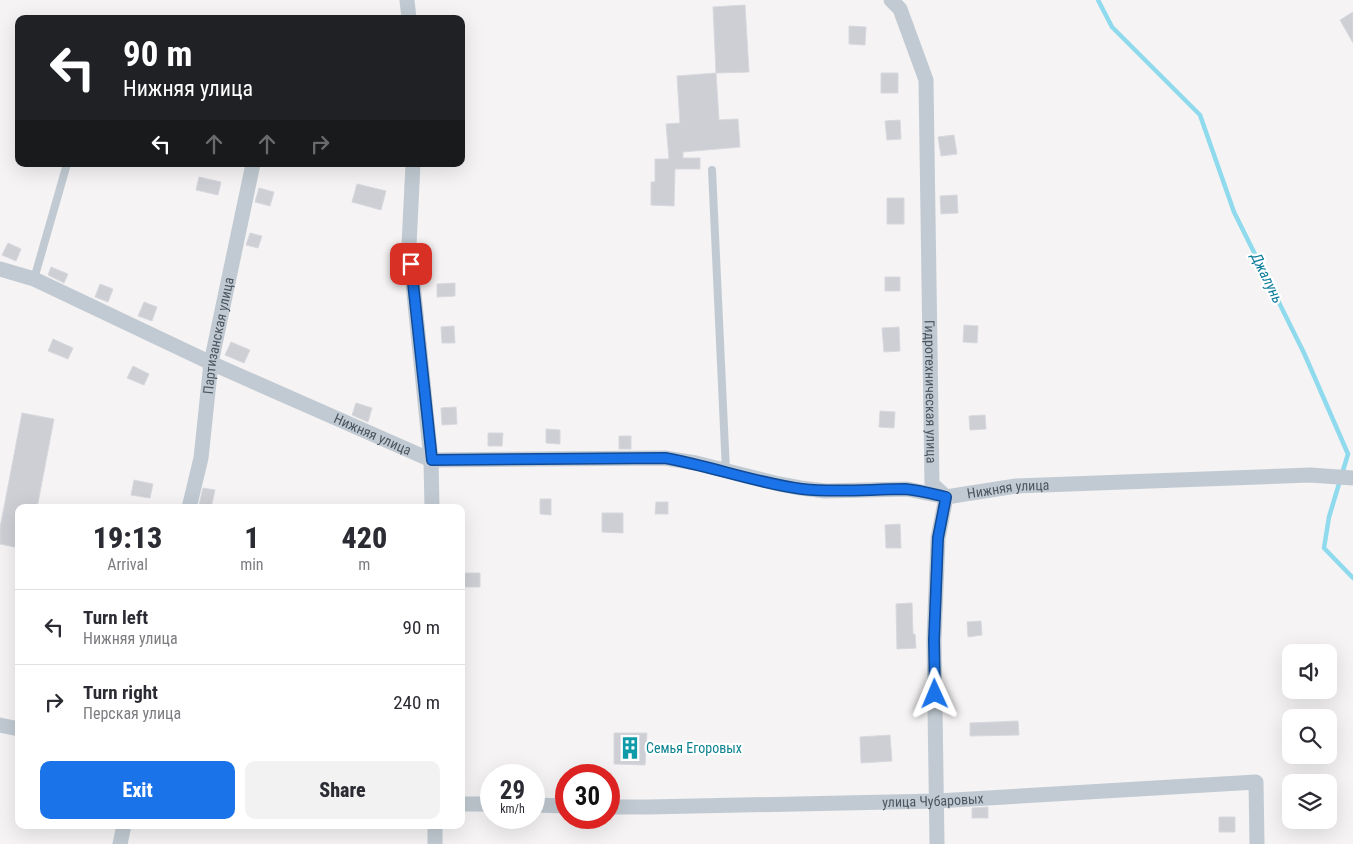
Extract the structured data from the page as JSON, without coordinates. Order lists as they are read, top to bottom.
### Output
{
  "streets": {
    "street": [
      "Партизанская улица",
      "Гидротехническая улица",
      "Нижняя улица",
      "улица Чубаровых"
    ]
  },
  "crossings": [
    ["Партизанская улица", "Нижняя улица"],
    ["Гидротехническая улица", "Нижняя улица"]
  ],
  "water": ["Джалунь"],
  "places": {
    "building": ["Семья Егоровых"]
  },
  "page": {
    "turn": ["90 m", "Нижняя улица"],
    "eta": [
      "19:13",
      "Arrival",
      "1",
      "min",
      "420",
      "m"
    ],
    "list": [
      {
        "name": "Turn left",
        "note": "Нижняя улица",
        "value": "90 m"
      },
      {
        "name": "Turn right",
        "note": "Перская улица",
        "value": "240 m"
      }
    ],
    "buttons": ["Exit", "Share"],
    "speed": "29 km/h",
    "limit": "30"
  }
}
